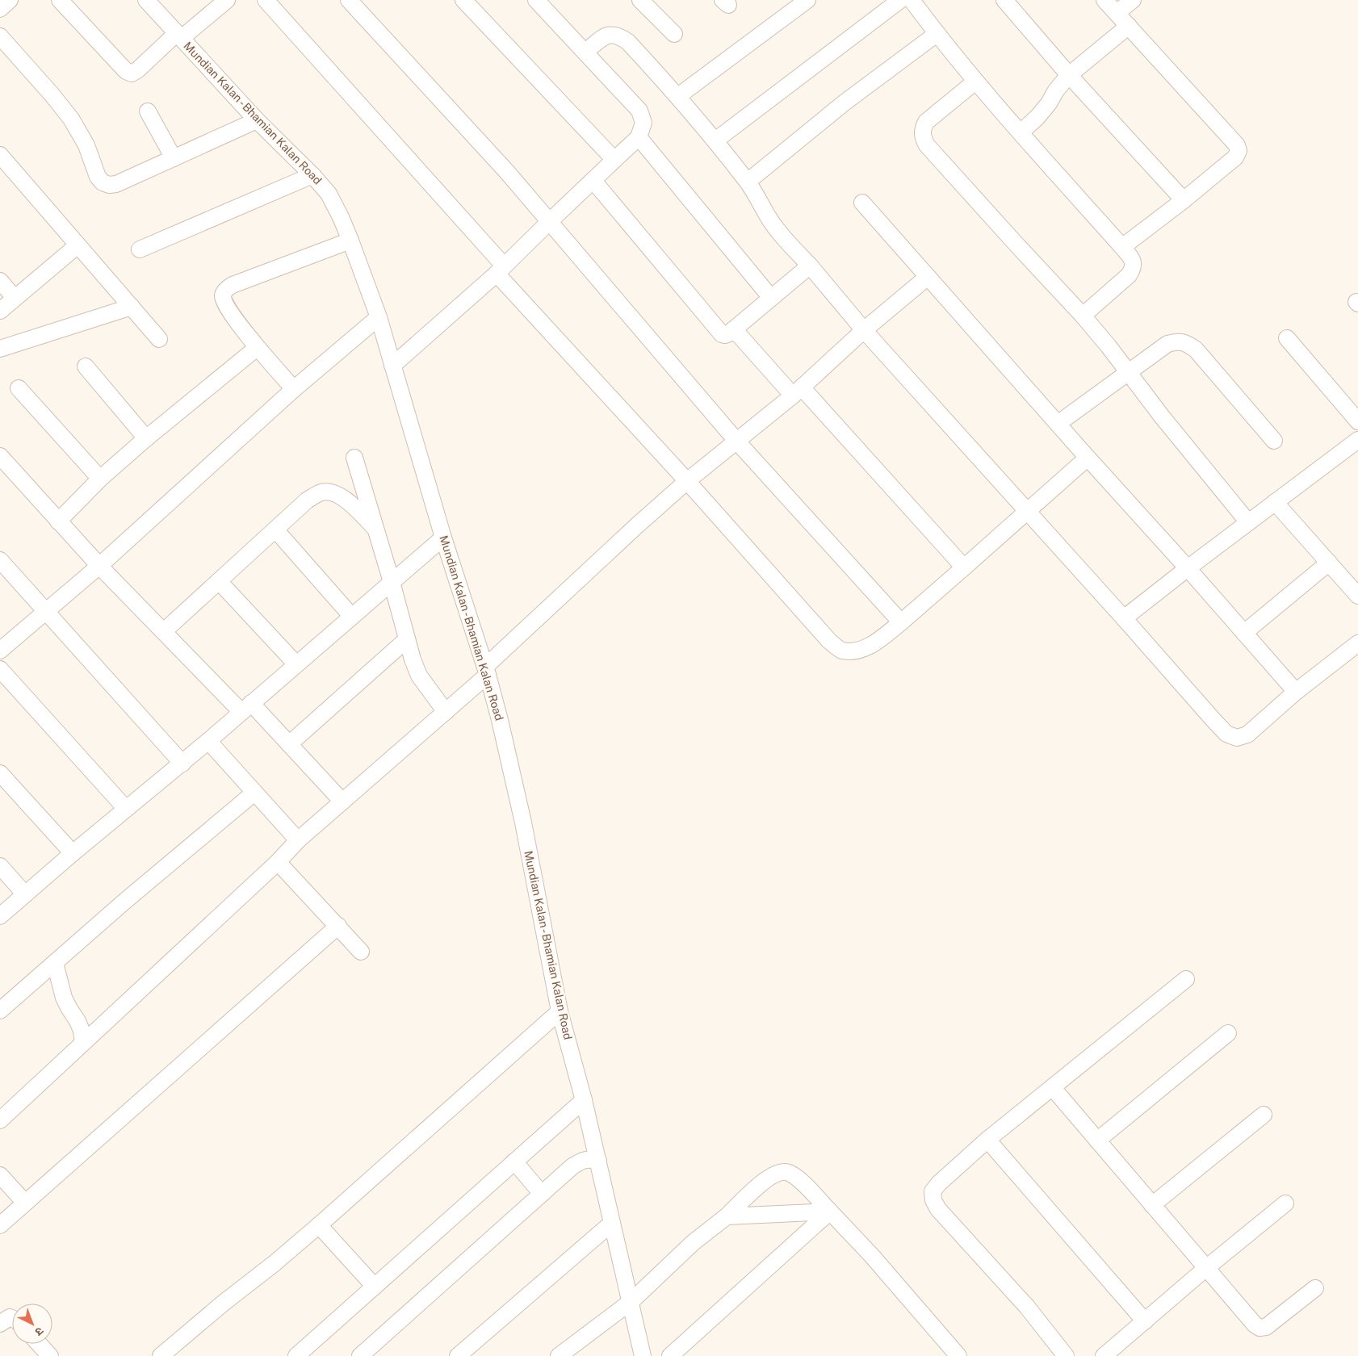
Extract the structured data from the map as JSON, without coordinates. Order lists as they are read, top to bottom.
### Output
{
  "streets": {
    "street": ["Mundian Kalan - Bhamian Kalan Road"]
  },
  "north": "bottom right"
}
